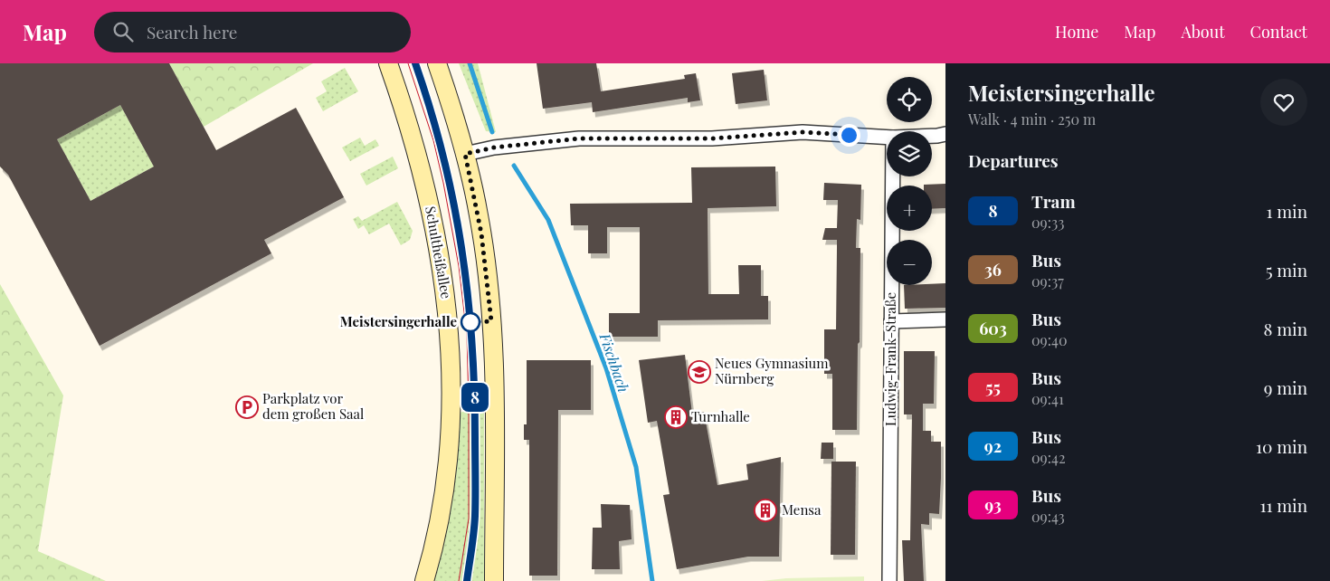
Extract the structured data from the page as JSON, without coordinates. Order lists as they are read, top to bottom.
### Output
{
  "streets": {
    "main road": ["Schultheißallee"],
    "street": ["Ludwig-Frank-Straße"]
  },
  "water": ["Fischbach"],
  "places": {
    "other": ["Meistersingerhalle"],
    "school or university": ["Neues Gymnasium Nürnberg"],
    "parking": ["Parkplatz vor dem großen Saal"],
    "building": ["Turnhalle", "Mensa"]
  },
  "lines": ["tram line 8"],
  "page": {
    "header": "Map",
    "search": "Search here",
    "nav": [
      "Home",
      "Map",
      "About",
      "Contact"
    ],
    "on_map": "8",
    "heading": [
      ["Meistersingerhalle", "Walk · 4 min · 250 m"],
      "Departures"
    ],
    "map_buttons": ["+", "−"],
    "list": [
      {
        "mark": "8",
        "name": "Tram",
        "note": "09:33",
        "value": "1 min"
      },
      {
        "mark": "36",
        "name": "Bus",
        "note": "09:37",
        "value": "5 min"
      },
      {
        "mark": "603",
        "name": "Bus",
        "note": "09:40",
        "value": "8 min"
      },
      {
        "mark": "55",
        "name": "Bus",
        "note": "09:41",
        "value": "9 min"
      },
      {
        "mark": "92",
        "name": "Bus",
        "note": "09:42",
        "value": "10 min"
      },
      {
        "mark": "93",
        "name": "Bus",
        "note": "09:43",
        "value": "11 min"
      }
    ]
  }
}
